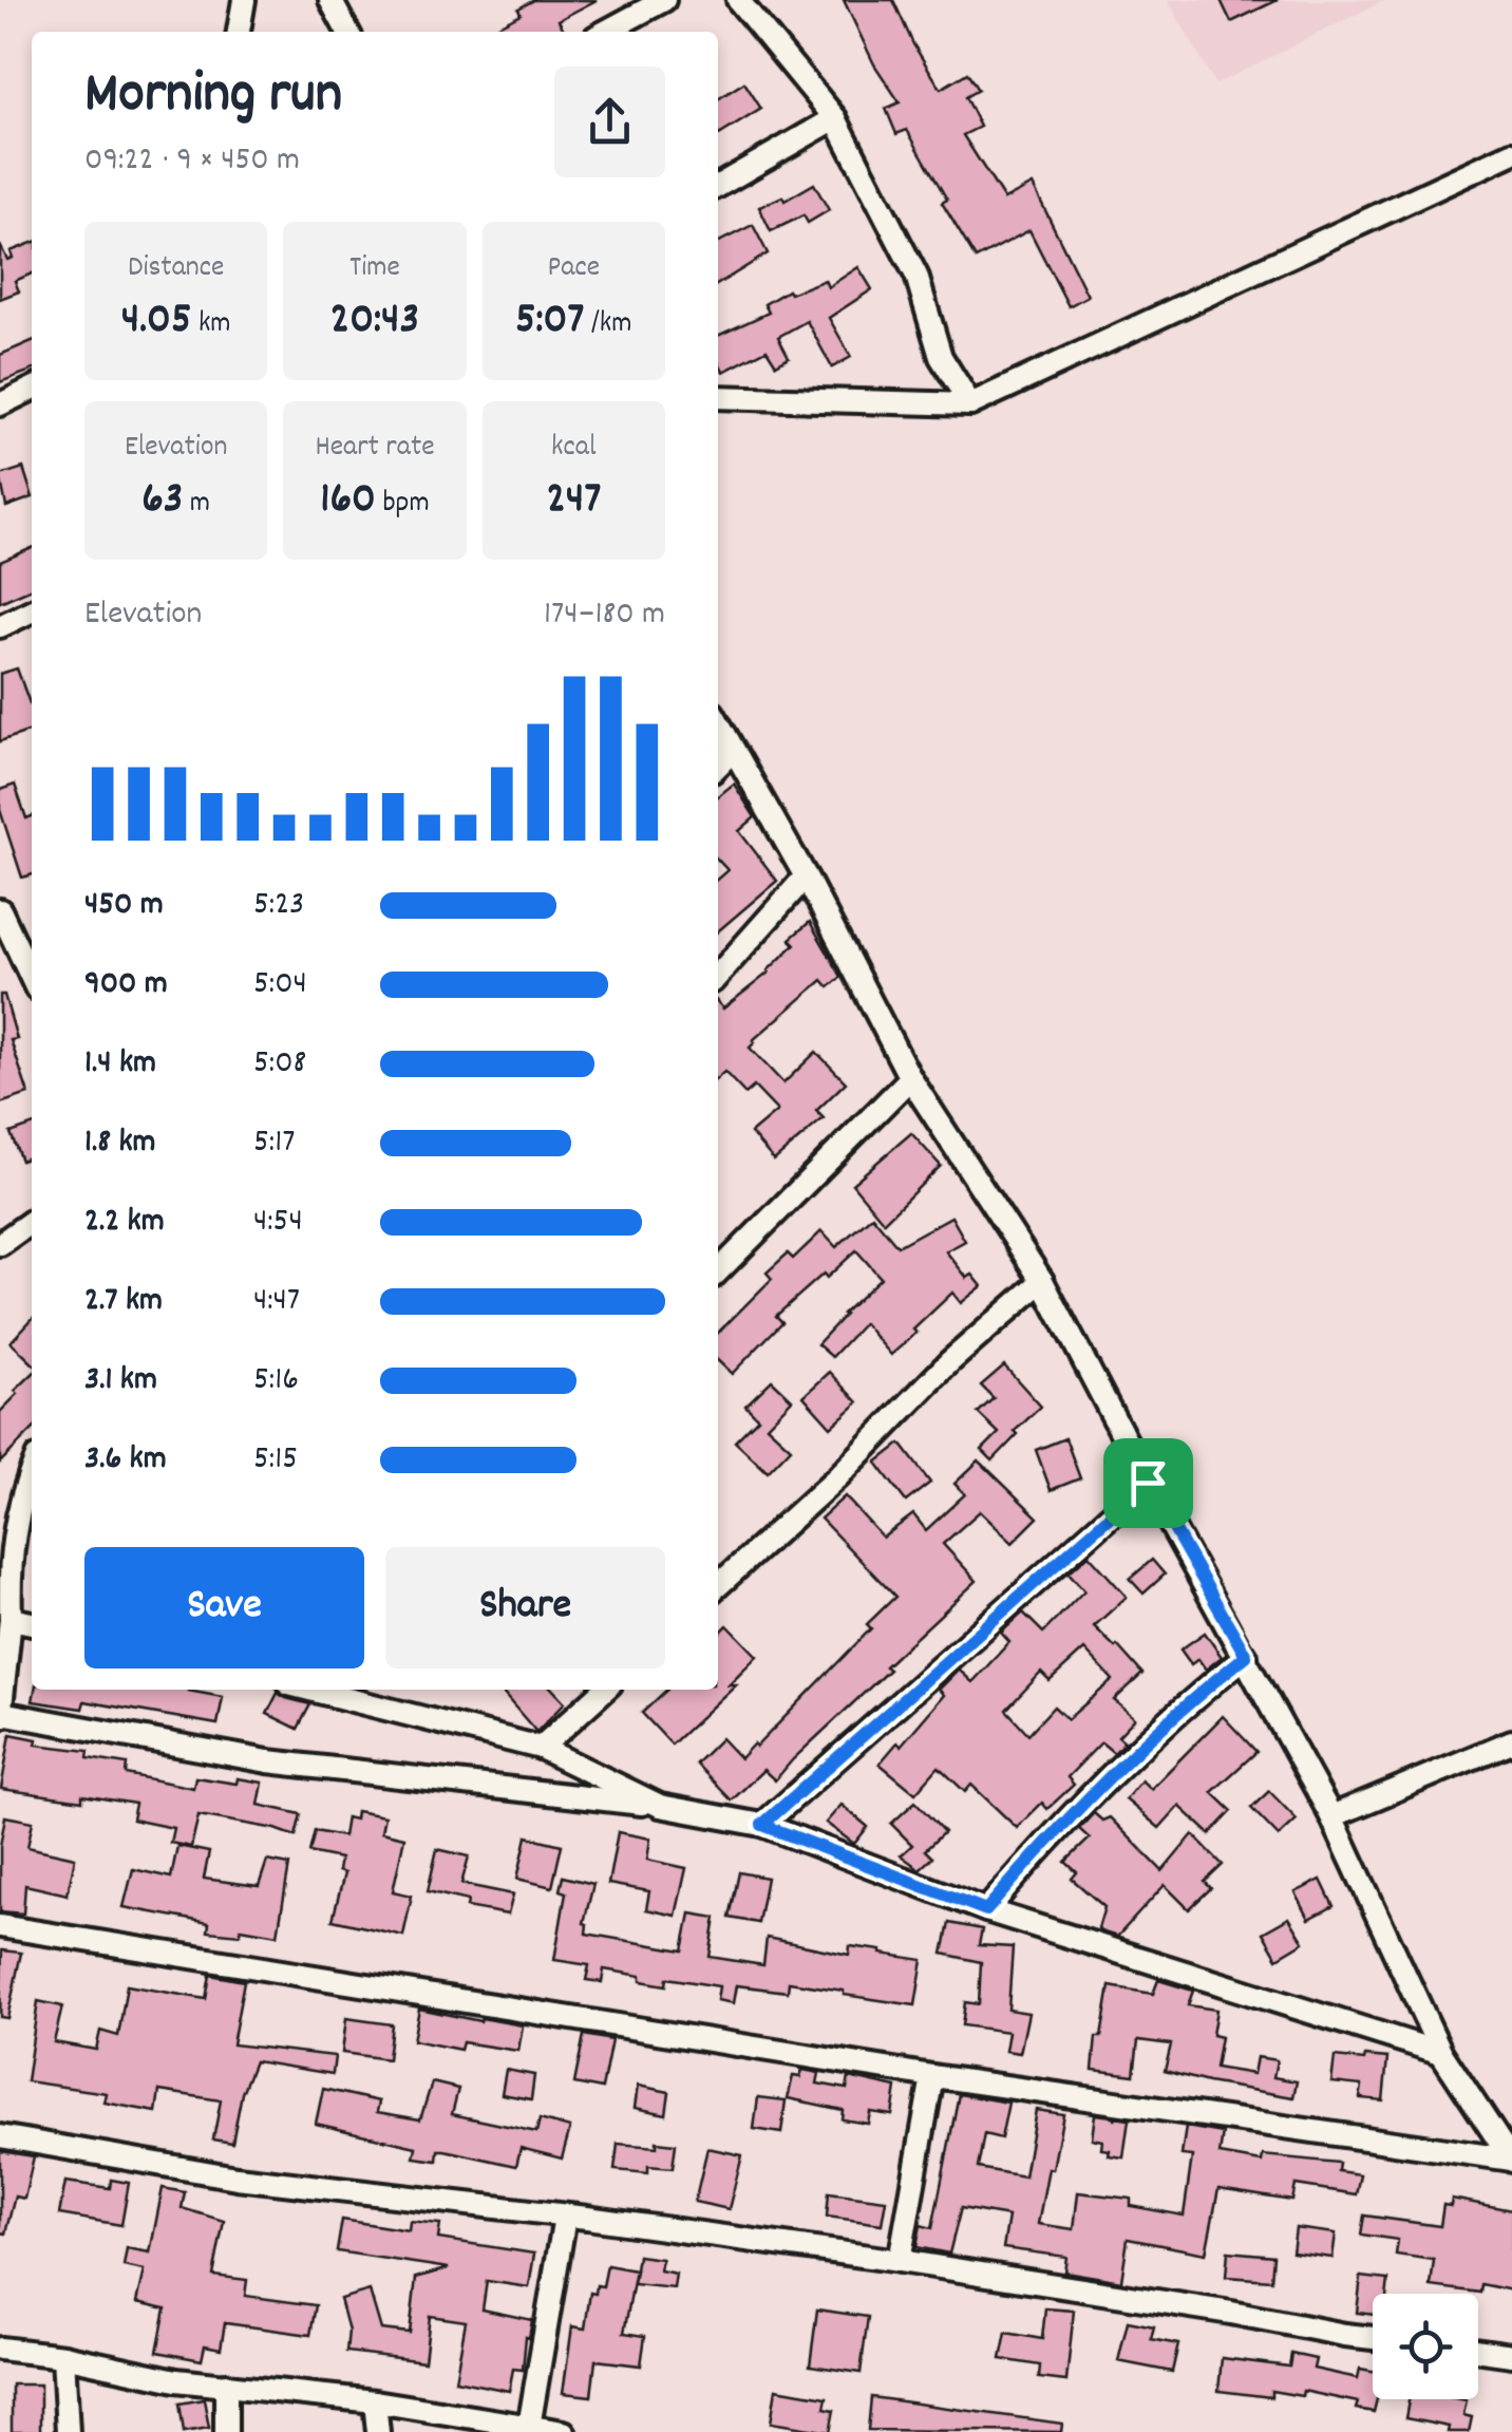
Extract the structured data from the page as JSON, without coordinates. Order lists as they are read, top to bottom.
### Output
{
  "page": {
    "heading": ["Morning run", "09:22 · 9 × 450 m"],
    "stats": [
      ["Distance", "4.05 km"],
      ["Time", "20:43"],
      ["Pace", "5:07 /km"],
      ["Elevation", "63 m"],
      ["Heart rate", "160 bpm"],
      ["kcal", "247"]
    ],
    "chart": ["Elevation", "174–180 m"],
    "list": [
      {
        "name": "450 m",
        "note": "5:23"
      },
      {
        "name": "900 m",
        "note": "5:04"
      },
      {
        "name": "1.4 km",
        "note": "5:08"
      },
      {
        "name": "1.8 km",
        "note": "5:17"
      },
      {
        "name": "2.2 km",
        "note": "4:54"
      },
      {
        "name": "2.7 km",
        "note": "4:47"
      },
      {
        "name": "3.1 km",
        "note": "5:16"
      },
      {
        "name": "3.6 km",
        "note": "5:15"
      }
    ],
    "buttons": ["Save", "Share"]
  }
}
